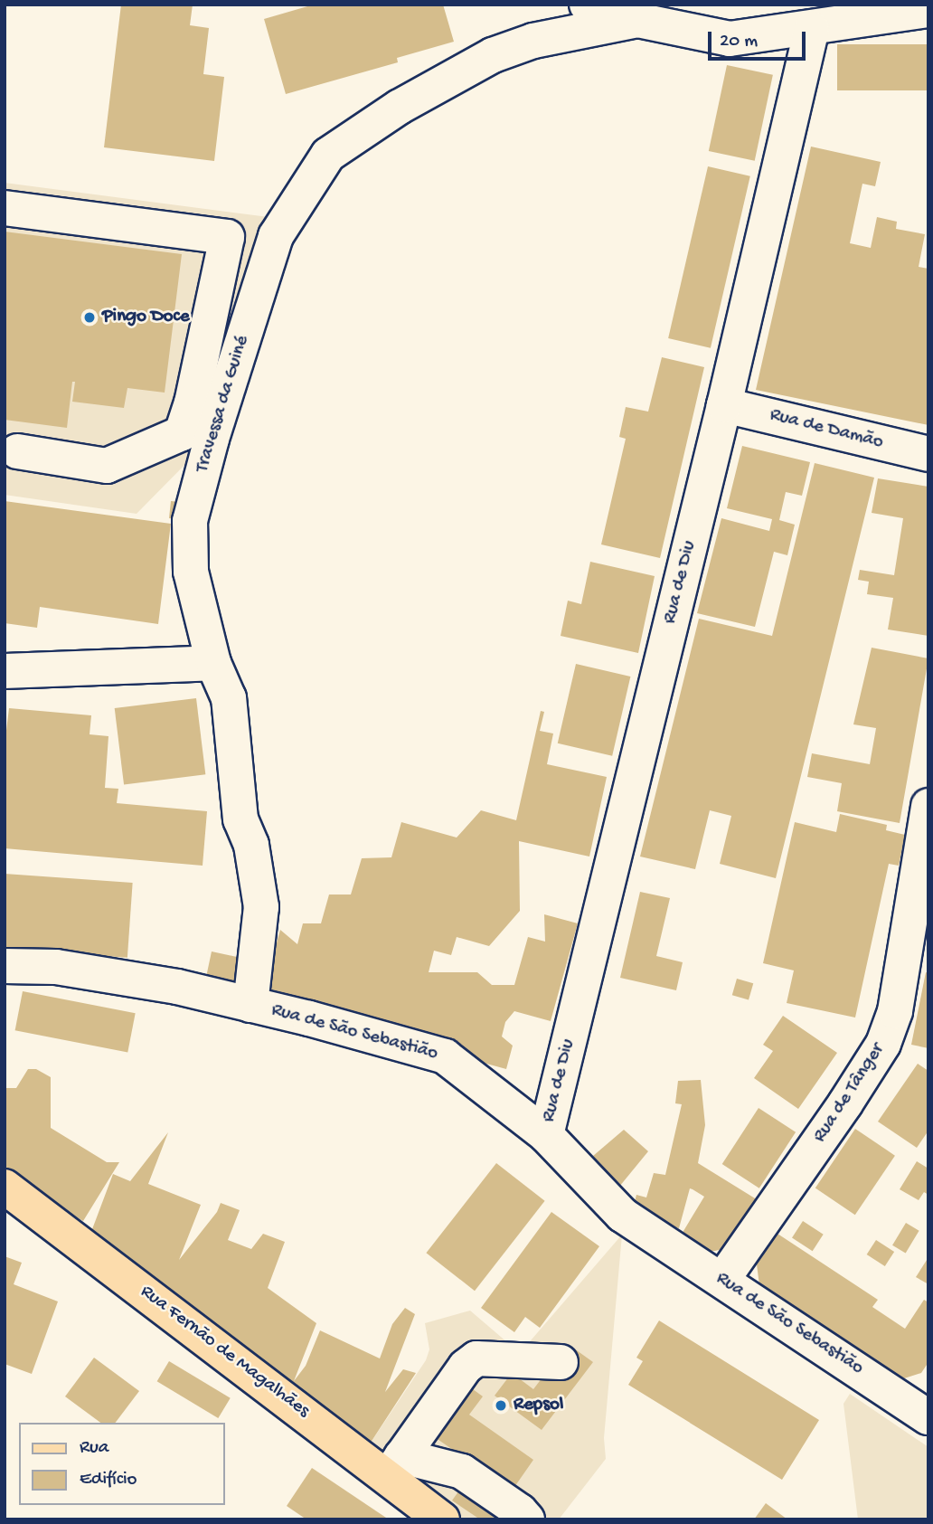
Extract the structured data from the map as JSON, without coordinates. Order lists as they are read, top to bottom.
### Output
{
  "streets": {
    "main road": ["Rua Fernão de Magalhães"],
    "street": [
      "Travessa da Guiné",
      "Rua de Damão",
      "Rua de Diu",
      "Rua de São Sebastião",
      "Rua de Tânger"
    ]
  },
  "crossings": [
    ["Travessa da Guiné", "Rua de São Sebastião"],
    ["Rua de Damão", "Rua de Diu"],
    ["Rua de Diu", "Rua de São Sebastião"],
    ["Rua de São Sebastião", "Rua de Tânger"]
  ],
  "places": ["Pingo Doce", "Repsol"],
  "legend": ["Rua", "Edifício"],
  "scale_bar": "20 m"
}
